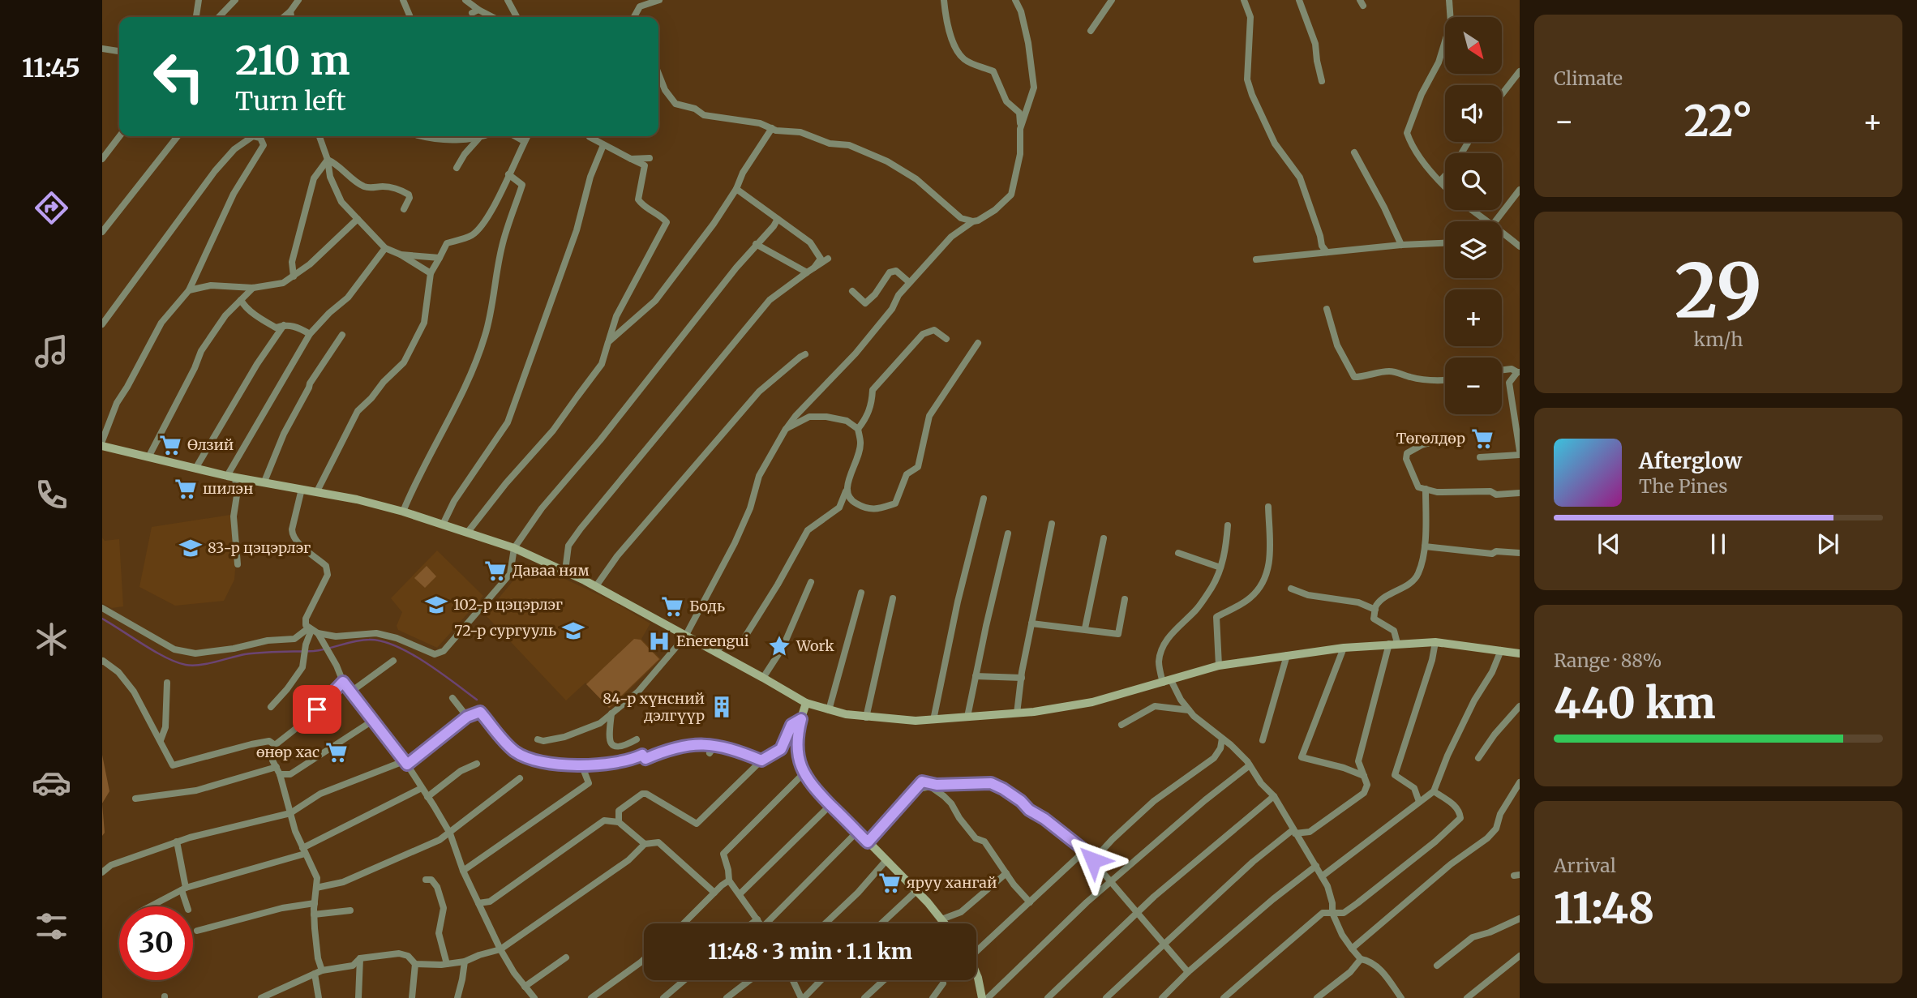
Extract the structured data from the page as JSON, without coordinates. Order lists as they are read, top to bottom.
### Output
{
  "places": {
    "supermarket": [
      "Төгөлдөр",
      "Өлзий",
      "шилэн",
      "Даваа ням",
      "Бодь",
      "өнөр хас",
      "яруу хангай"
    ],
    "school or university": ["83-р цэцэрлэг", "102-р цэцэрлэг", "72-р сургууль"],
    "hospital": ["Enerengui"],
    "place": ["Work"],
    "building": ["84-р хүнсний дэлгүүр"]
  },
  "north": "bottom right",
  "page": {
    "tabs": "11:45",
    "tile": [
      "Climate",
      ["29", "km/h"],
      ["Range · 88%", "440 km"],
      ["Arrival", "11:48"]
    ],
    "map_buttons": ["+", "−"],
    "turn": ["210 m", "Turn left"],
    "heat": ["−", "22°", "+"],
    "song": ["Afterglow", "The Pines"],
    "limit": "30",
    "trip": "11:48 · 3 min · 1.1 km"
  }
}
